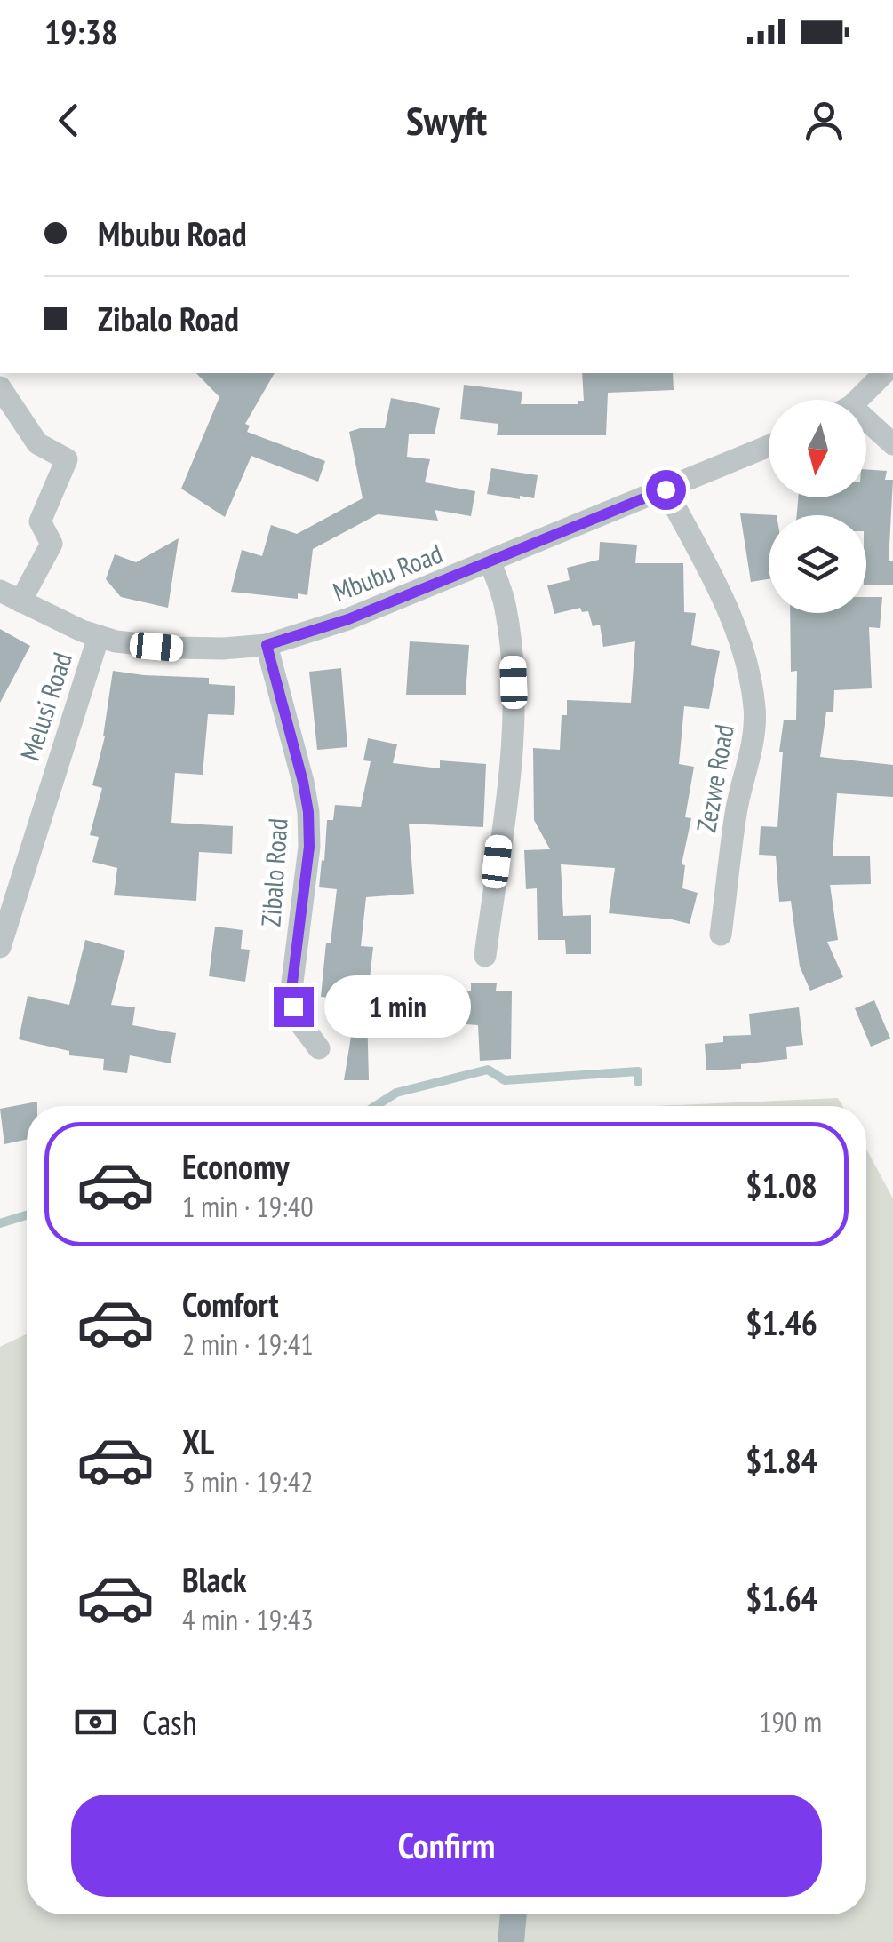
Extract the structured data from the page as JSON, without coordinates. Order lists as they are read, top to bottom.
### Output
{
  "streets": {
    "street": [
      "Mbubu Road",
      "Melusi Road",
      "Zezwe Road",
      "Zibalo Road"
    ]
  },
  "crossings": [
    ["Mbubu Road", "Melusi Road"],
    ["Mbubu Road", "Zezwe Road"],
    ["Mbubu Road", "Zibalo Road"]
  ],
  "north": "bottom",
  "page": {
    "status": "19:38",
    "header": "Swyft",
    "banner": ["Mbubu Road", "Zibalo Road"],
    "bubble": "1 min",
    "list": [
      {
        "name": "Economy",
        "note": "1 min · 19:40",
        "value": "$1.08"
      },
      {
        "name": "Comfort",
        "note": "2 min · 19:41",
        "value": "$1.46"
      },
      {
        "name": "XL",
        "note": "3 min · 19:42",
        "value": "$1.84"
      },
      {
        "name": "Black",
        "note": "4 min · 19:43",
        "value": "$1.64"
      }
    ],
    "pay": ["Cash", "190 m"],
    "buttons": "Confirm"
  }
}
